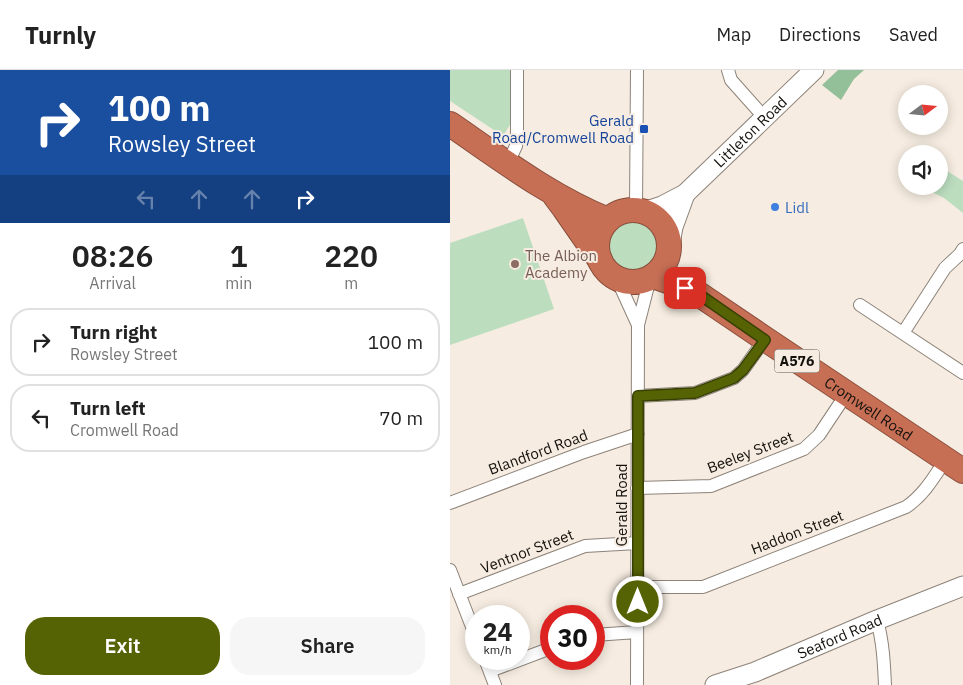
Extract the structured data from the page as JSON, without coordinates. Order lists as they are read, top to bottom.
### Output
{
  "streets": {
    "highway": ["A576", "Cromwell Road"],
    "street": [
      "Littleton Road",
      "Blandford Road",
      "Beeley Street",
      "Gerald Road",
      "Haddon Street",
      "Ventnor Street",
      "Seaford Road"
    ]
  },
  "crossings": [
    ["Littleton Road", "A576"],
    ["Littleton Road", "Cromwell Road"],
    ["Littleton Road", "Gerald Road"],
    ["A576", "Cromwell Road"],
    ["A576", "Gerald Road"],
    ["Cromwell Road", "Beeley Street"],
    ["Cromwell Road", "Gerald Road"],
    ["Cromwell Road", "Haddon Street"],
    ["Blandford Road", "Gerald Road"],
    ["Beeley Street", "Gerald Road"],
    ["Gerald Road", "Haddon Street"],
    ["Gerald Road", "Ventnor Street"]
  ],
  "places": {
    "transit": ["Gerald Road/Cromwell Road"],
    "other": ["Lidl", "The Albion Academy"]
  },
  "north": "right",
  "page": {
    "header": "Turnly",
    "nav": ["Map", "Directions", "Saved"],
    "turn": ["100 m", "Rowsley Street"],
    "eta": [
      "08:26",
      "Arrival",
      "1",
      "min",
      "220",
      "m"
    ],
    "list": [
      {
        "name": "Turn right",
        "note": "Rowsley Street",
        "value": "100 m"
      },
      {
        "name": "Turn left",
        "note": "Cromwell Road",
        "value": "70 m"
      }
    ],
    "speed": "24 km/h",
    "limit": "30",
    "buttons": ["Exit", "Share"]
  }
}
